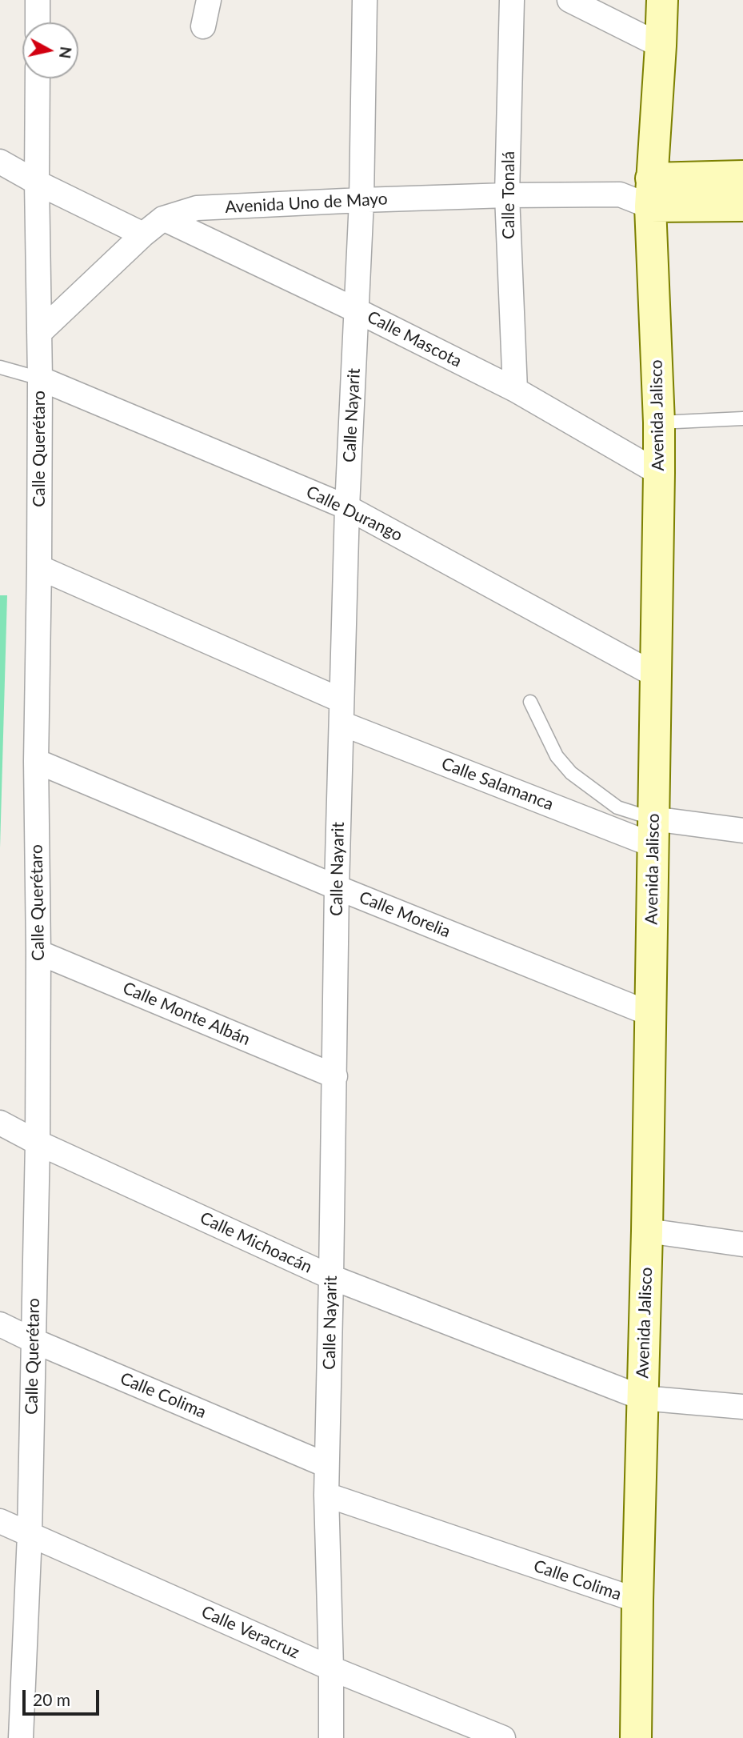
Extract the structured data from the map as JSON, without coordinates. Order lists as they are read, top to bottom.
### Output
{
  "streets": {
    "main road": ["Avenida Uno de Mayo", "Avenida Jalisco"],
    "street": [
      "Calle Tonalá",
      "Calle Mascota",
      "Calle Nayarit",
      "Calle Querétaro",
      "Calle Durango",
      "Calle Salamanca",
      "Calle Morelia",
      "Calle Monte Albán",
      "Calle Michoacán",
      "Calle Colima",
      "Calle Veracruz"
    ]
  },
  "crossings": [
    ["Calle Tonalá", "Avenida Uno de Mayo"],
    ["Calle Tonalá", "Calle Mascota"],
    ["Avenida Uno de Mayo", "Calle Mascota"],
    ["Avenida Uno de Mayo", "Calle Nayarit"],
    ["Avenida Uno de Mayo", "Avenida Jalisco"],
    ["Avenida Uno de Mayo", "Calle Querétaro"],
    ["Calle Mascota", "Calle Nayarit"],
    ["Calle Mascota", "Avenida Jalisco"],
    ["Calle Nayarit", "Calle Durango"],
    ["Calle Nayarit", "Calle Salamanca"],
    ["Calle Nayarit", "Calle Morelia"],
    ["Calle Nayarit", "Calle Monte Albán"],
    ["Calle Nayarit", "Calle Michoacán"],
    ["Calle Nayarit", "Calle Colima"],
    ["Calle Nayarit", "Calle Veracruz"],
    ["Avenida Jalisco", "Calle Durango"],
    ["Avenida Jalisco", "Calle Salamanca"],
    ["Avenida Jalisco", "Calle Morelia"],
    ["Avenida Jalisco", "Calle Michoacán"],
    ["Avenida Jalisco", "Calle Colima"],
    ["Calle Querétaro", "Calle Durango"],
    ["Calle Querétaro", "Calle Salamanca"],
    ["Calle Querétaro", "Calle Morelia"],
    ["Calle Querétaro", "Calle Monte Albán"],
    ["Calle Querétaro", "Calle Michoacán"],
    ["Calle Querétaro", "Calle Colima"],
    ["Calle Querétaro", "Calle Veracruz"]
  ],
  "scale_bar": "20 m",
  "north": "right"
}
